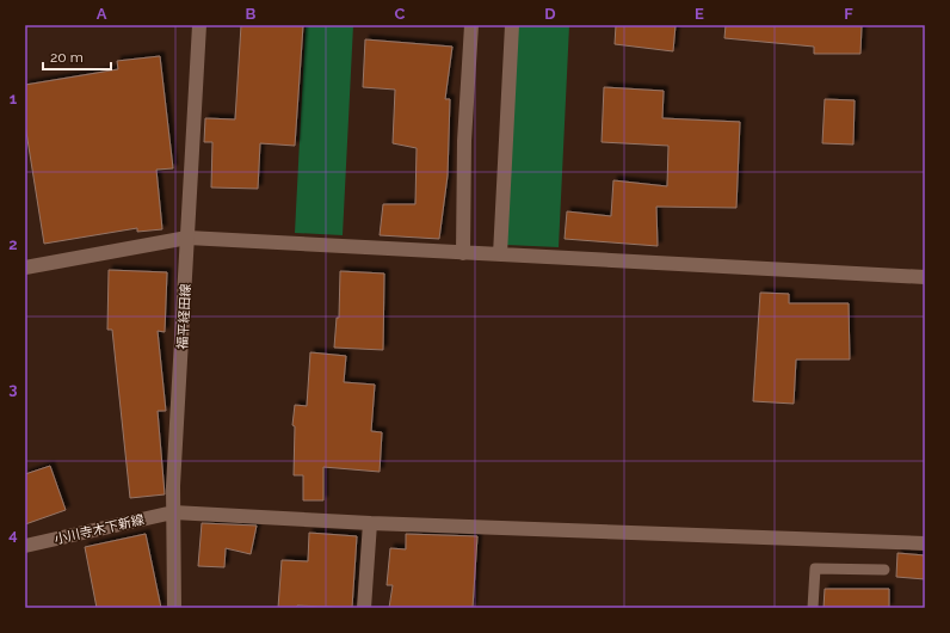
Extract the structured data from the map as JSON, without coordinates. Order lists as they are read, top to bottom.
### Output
{
  "streets": {
    "street": ["福平経田線", "小川寺木下新線"]
  },
  "crossings": [
    ["福平経田線", "小川寺木下新線"]
  ],
  "scale_bar": "20 m",
  "grid": {
    "columns": [
      "A",
      "B",
      "C",
      "D",
      "E",
      "F"
    ],
    "rows": [
      "1",
      "2",
      "3",
      "4"
    ]
  }
}
